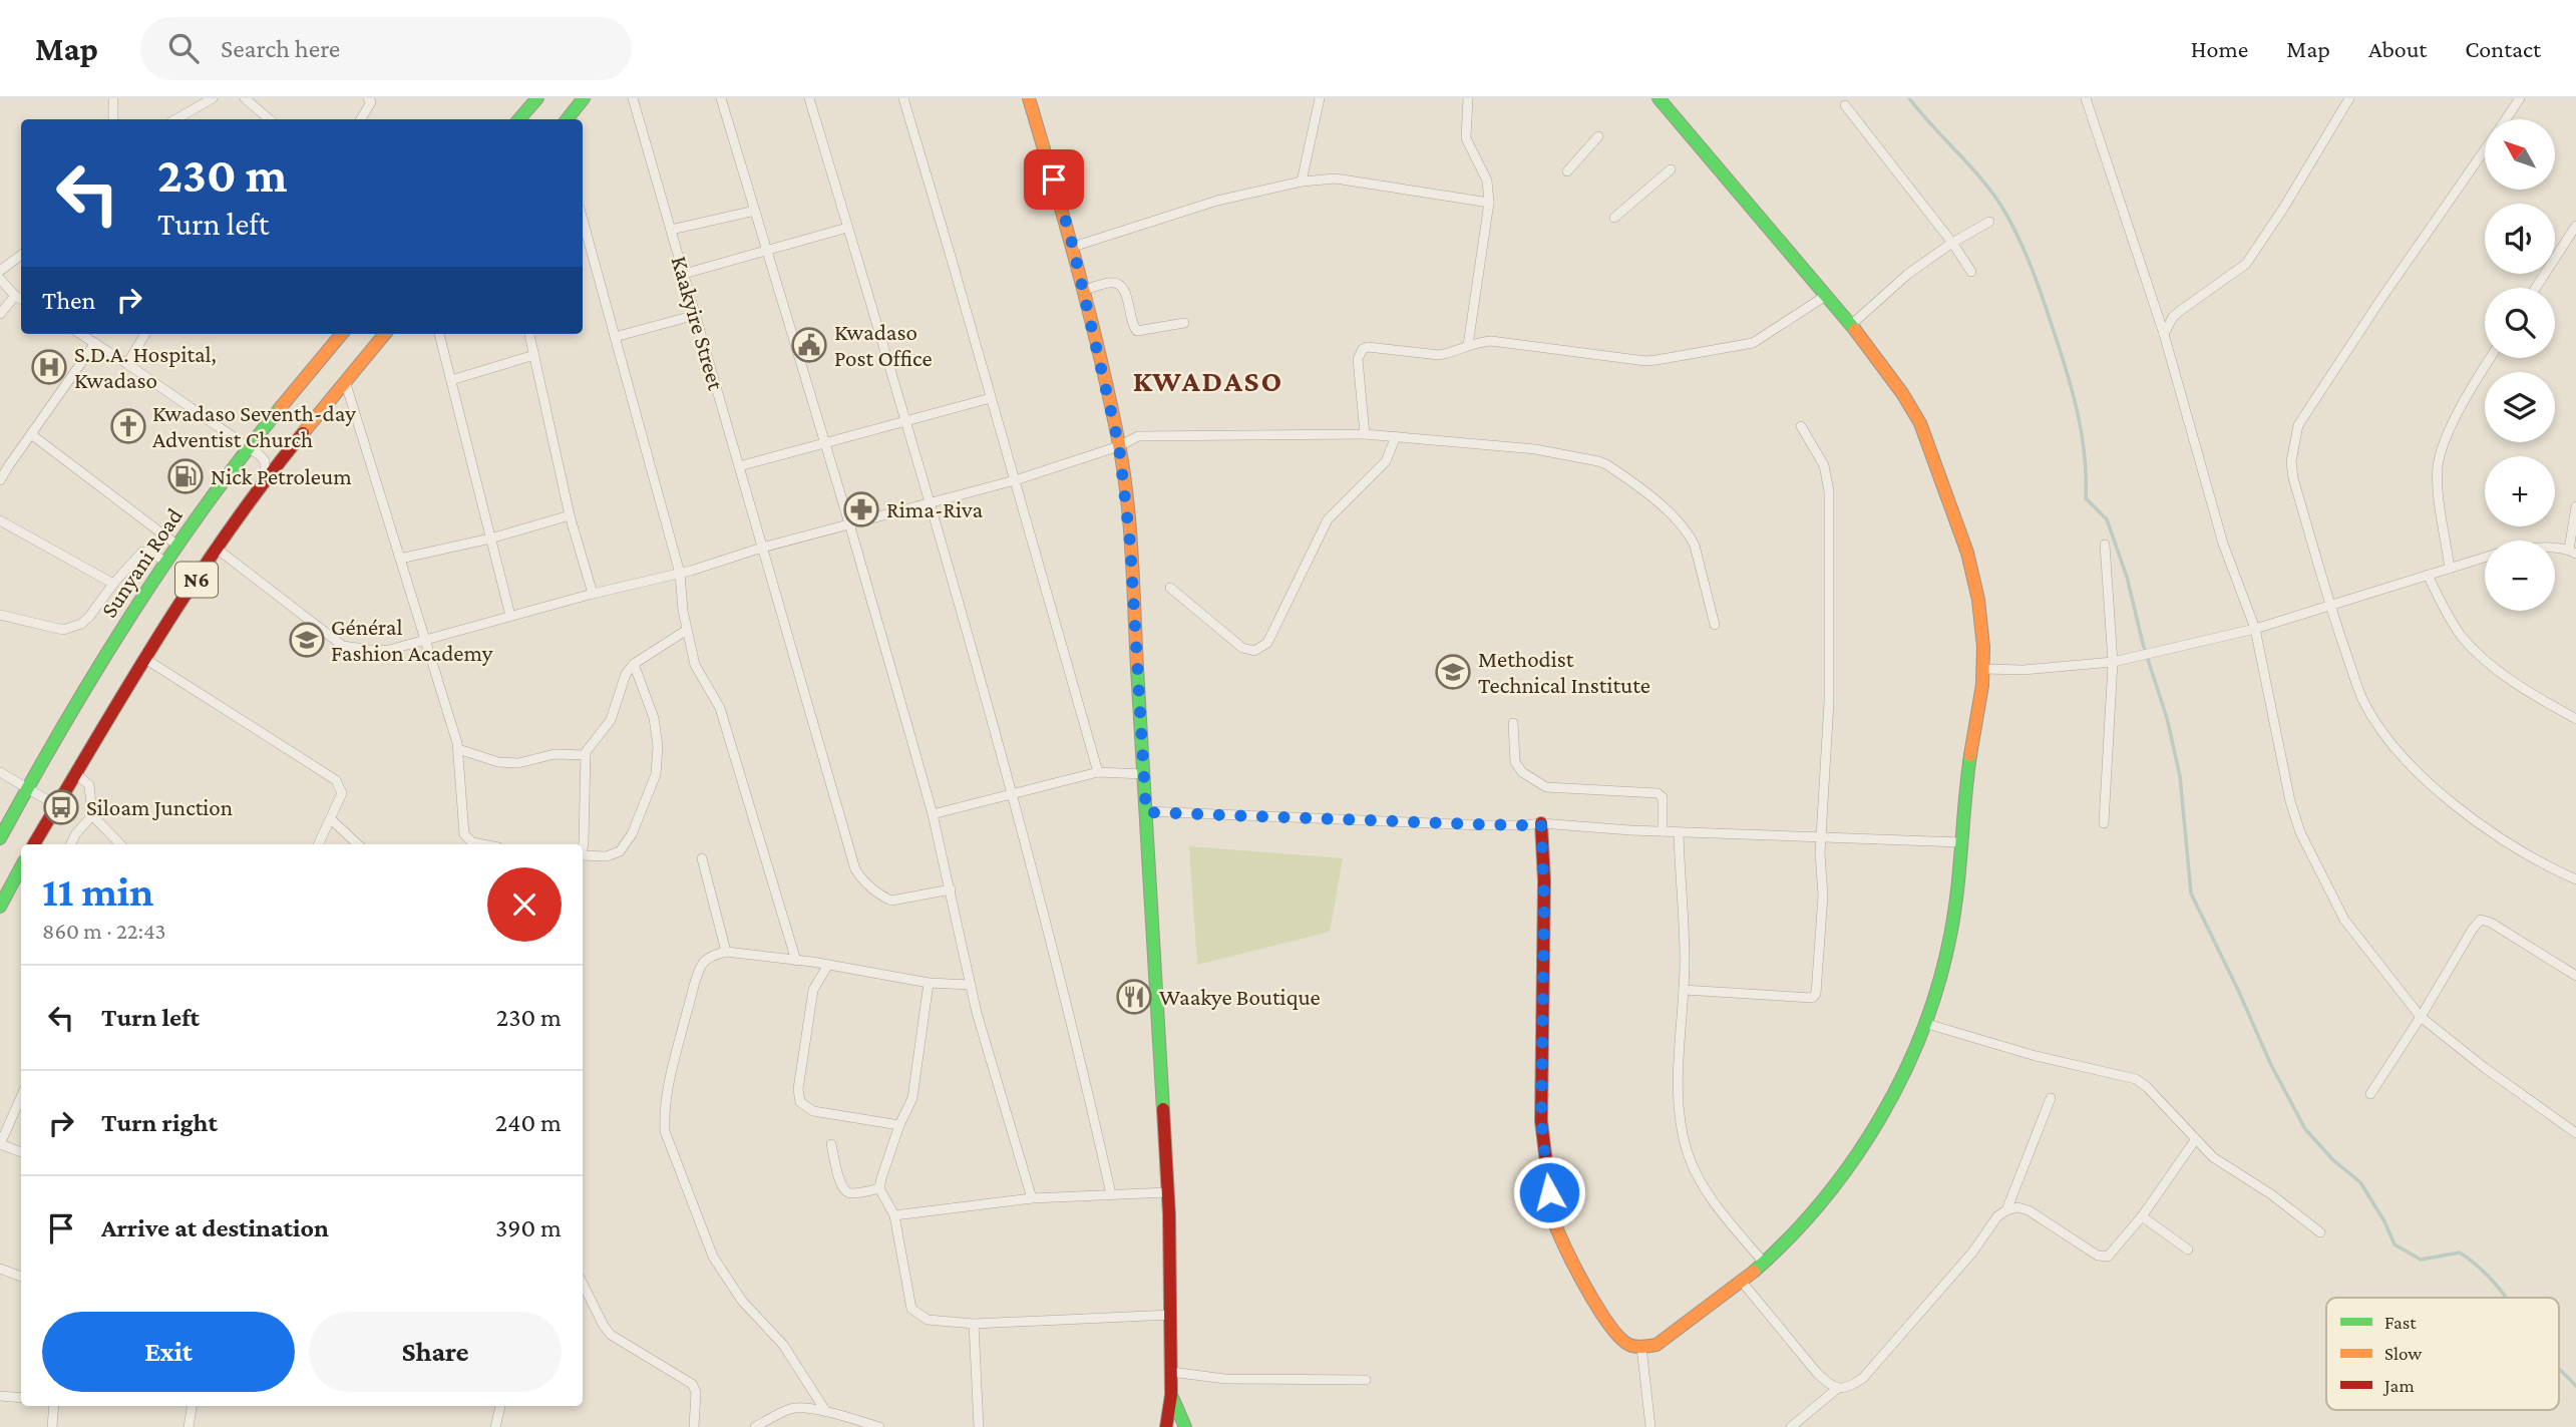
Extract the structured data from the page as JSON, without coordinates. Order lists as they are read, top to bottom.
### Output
{
  "streets": {
    "street": ["Kaakyire Street", "Sunyani Road", "N6"]
  },
  "districts": ["KWADASO"],
  "places": {
    "public building": ["Kwadaso Post Office"],
    "hospital": ["S.D.A. Hospital, Kwadaso"],
    "church": ["Kwadaso Seventh-day Adventist Church"],
    "fuel station": ["Nick Petroleum"],
    "pharmacy": ["Rima-Riva"],
    "school or university": ["Général Fashion Academy", "Methodist Technical Institute"],
    "bus stop": ["Siloam Junction"],
    "restaurant": ["Waakye Boutique"]
  },
  "legend": ["Fast", "Slow", "Jam"],
  "north": "top left",
  "page": {
    "header": "Map",
    "search": "Search here",
    "nav": [
      "Home",
      "Map",
      "About",
      "Contact"
    ],
    "map_buttons": ["+", "−"],
    "turn": ["230 m", "Turn left"],
    "then": "Then",
    "heading": ["11 min", "860 m · 22:43"],
    "list": [
      {
        "name": "Turn left",
        "value": "230 m"
      },
      {
        "name": "Turn right",
        "value": "240 m"
      },
      {
        "name": "Arrive at destination",
        "value": "390 m"
      }
    ],
    "buttons": ["Exit", "Share"]
  }
}
